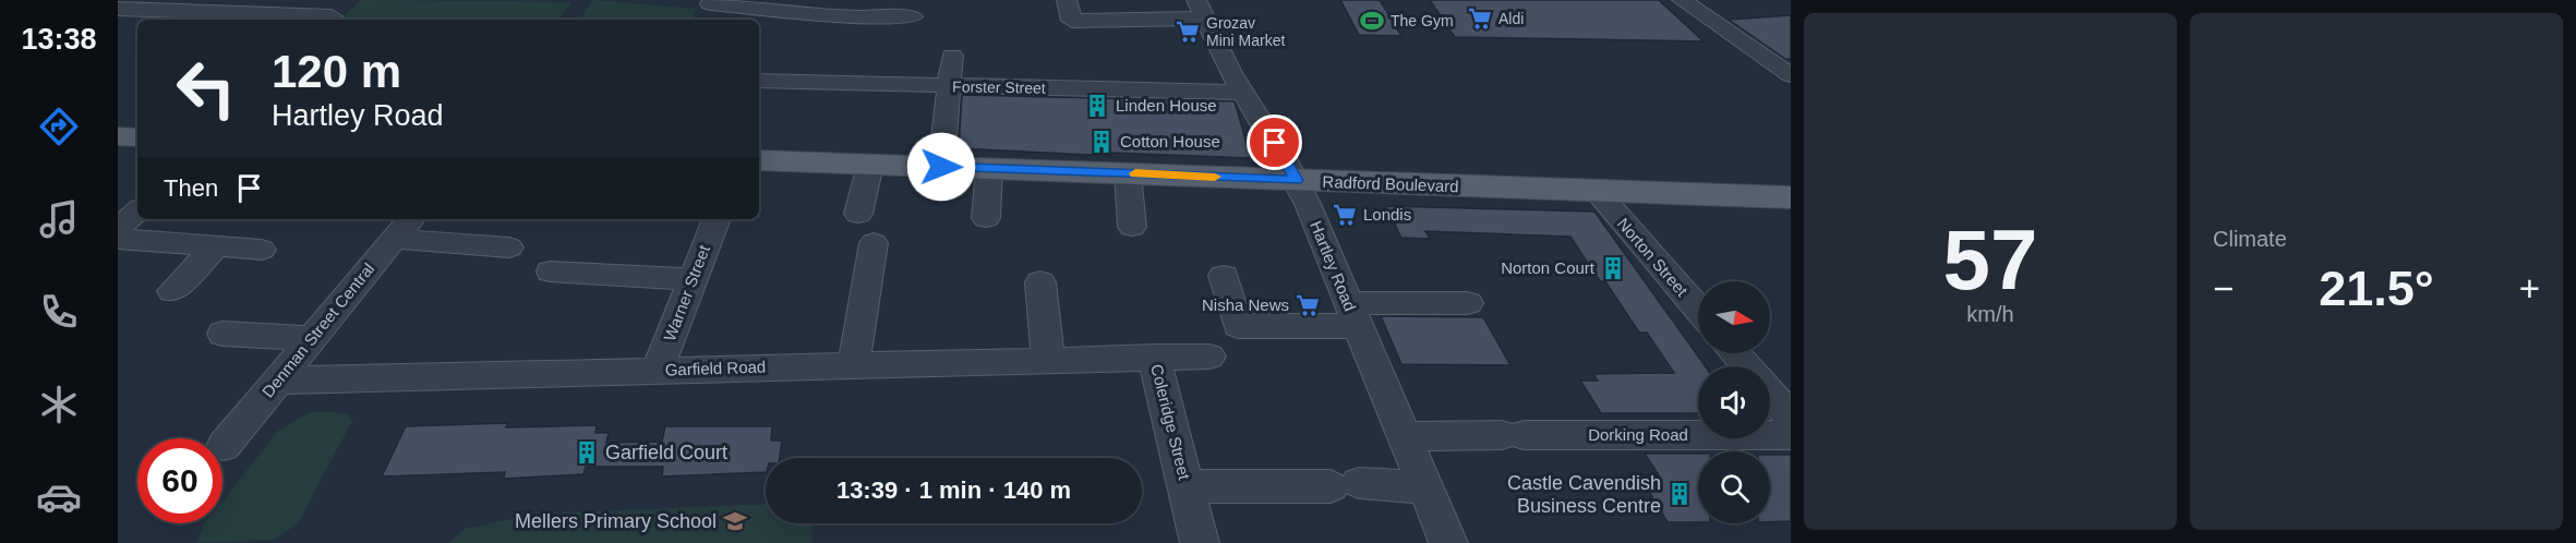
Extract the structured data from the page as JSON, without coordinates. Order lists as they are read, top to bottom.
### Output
{
  "streets": {
    "main road": ["Radford Boulevard"],
    "street": [
      "Forster Street",
      "Norton Street",
      "Hartley Road",
      "Warner Street",
      "Denman Street Central",
      "Garfield Road",
      "Coleridge Street",
      "Dorking Road"
    ]
  },
  "crossings": [
    ["Forster Street", "Hartley Road"],
    ["Radford Boulevard", "Norton Street"],
    ["Radford Boulevard", "Hartley Road"],
    ["Hartley Road", "Dorking Road"],
    ["Warner Street", "Garfield Road"],
    ["Denman Street Central", "Garfield Road"],
    ["Garfield Road", "Coleridge Street"]
  ],
  "places": {
    "supermarket": [
      "Aldi",
      "Grozav Mini Market",
      "Londis",
      "Nisha News"
    ],
    "sports": ["The Gym"],
    "building": [
      "Linden House",
      "Cotton House",
      "Norton Court",
      "Garfield Court",
      "Castle Cavendish Business Centre"
    ],
    "school or university": ["Mellers Primary School"]
  },
  "north": "right",
  "page": {
    "tabs": "13:38",
    "tile": [
      ["57", "km/h"],
      "Climate"
    ],
    "turn": ["120 m", "Hartley Road"],
    "then": "Then",
    "heat": ["−", "21.5°", "+"],
    "limit": "60",
    "trip": "13:39 · 1 min · 140 m"
  }
}
